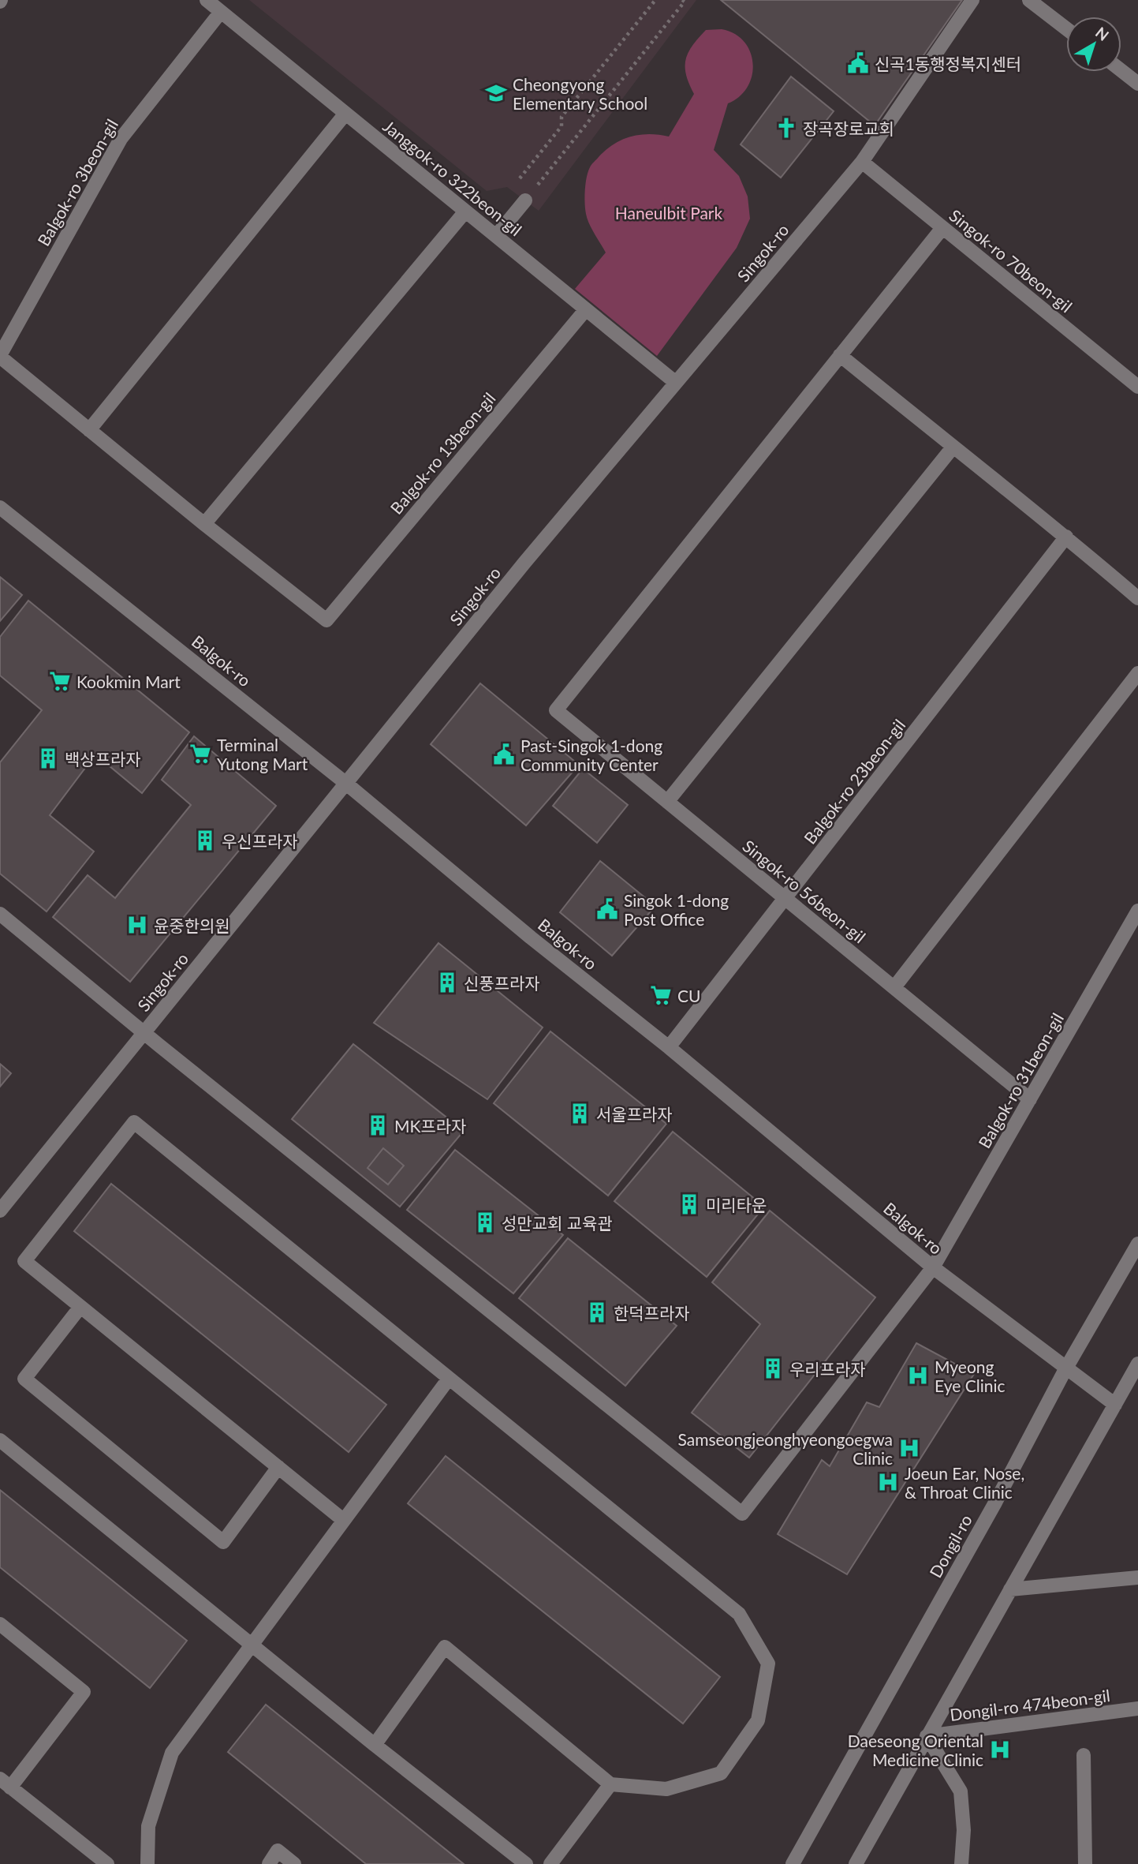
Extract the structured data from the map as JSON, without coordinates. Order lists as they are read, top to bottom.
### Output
{
  "streets": {
    "street": [
      "Janggok-ro 322beon-gil",
      "Balgok-ro 3beon-gil",
      "Singok-ro",
      "Singok-ro 70beon-gil",
      "Balgok-ro 13beon-gil",
      "Balgok-ro",
      "Balgok-ro 23beon-gil",
      "Singok-ro 56beon-gil",
      "Balgok-ro 31beon-gil",
      "Dongil-ro",
      "Dongil-ro 474beon-gil"
    ]
  },
  "crossings": [
    ["Janggok-ro 322beon-gil", "Balgok-ro 3beon-gil"],
    ["Janggok-ro 322beon-gil", "Singok-ro"],
    ["Janggok-ro 322beon-gil", "Balgok-ro 13beon-gil"],
    ["Singok-ro", "Singok-ro 70beon-gil"],
    ["Singok-ro", "Balgok-ro"],
    ["Singok-ro", "Balgok-ro 31beon-gil"],
    ["Balgok-ro", "Balgok-ro 23beon-gil"],
    ["Balgok-ro", "Balgok-ro 31beon-gil"],
    ["Balgok-ro", "Dongil-ro"],
    ["Balgok-ro 23beon-gil", "Singok-ro 56beon-gil"],
    ["Singok-ro 56beon-gil", "Balgok-ro 31beon-gil"]
  ],
  "parks": ["Haneulbit Park"],
  "places": {
    "public building": ["신곡1동행정복지센터", "Past-Singok 1-dong Community Center", "Singok 1-dong Post Office"],
    "school or university": ["Cheongyong Elementary School"],
    "church": ["장곡장로교회"],
    "supermarket": ["Kookmin Mart", "Terminal Yutong Mart", "CU"],
    "building": [
      "백상프라자",
      "우신프라자",
      "신풍프라자",
      "서울프라자",
      "MK프라자",
      "미리타운",
      "성만교회 교육관",
      "한덕프라자",
      "우리프라자"
    ],
    "hospital": [
      "윤중한의원",
      "Myeong Eye Clinic",
      "Samseongjeonghyeongoegwa Clinic",
      "Joeun Ear, Nose, & Throat Clinic",
      "Daeseong Oriental Medicine Clinic"
    ]
  },
  "north": "top right"
}
